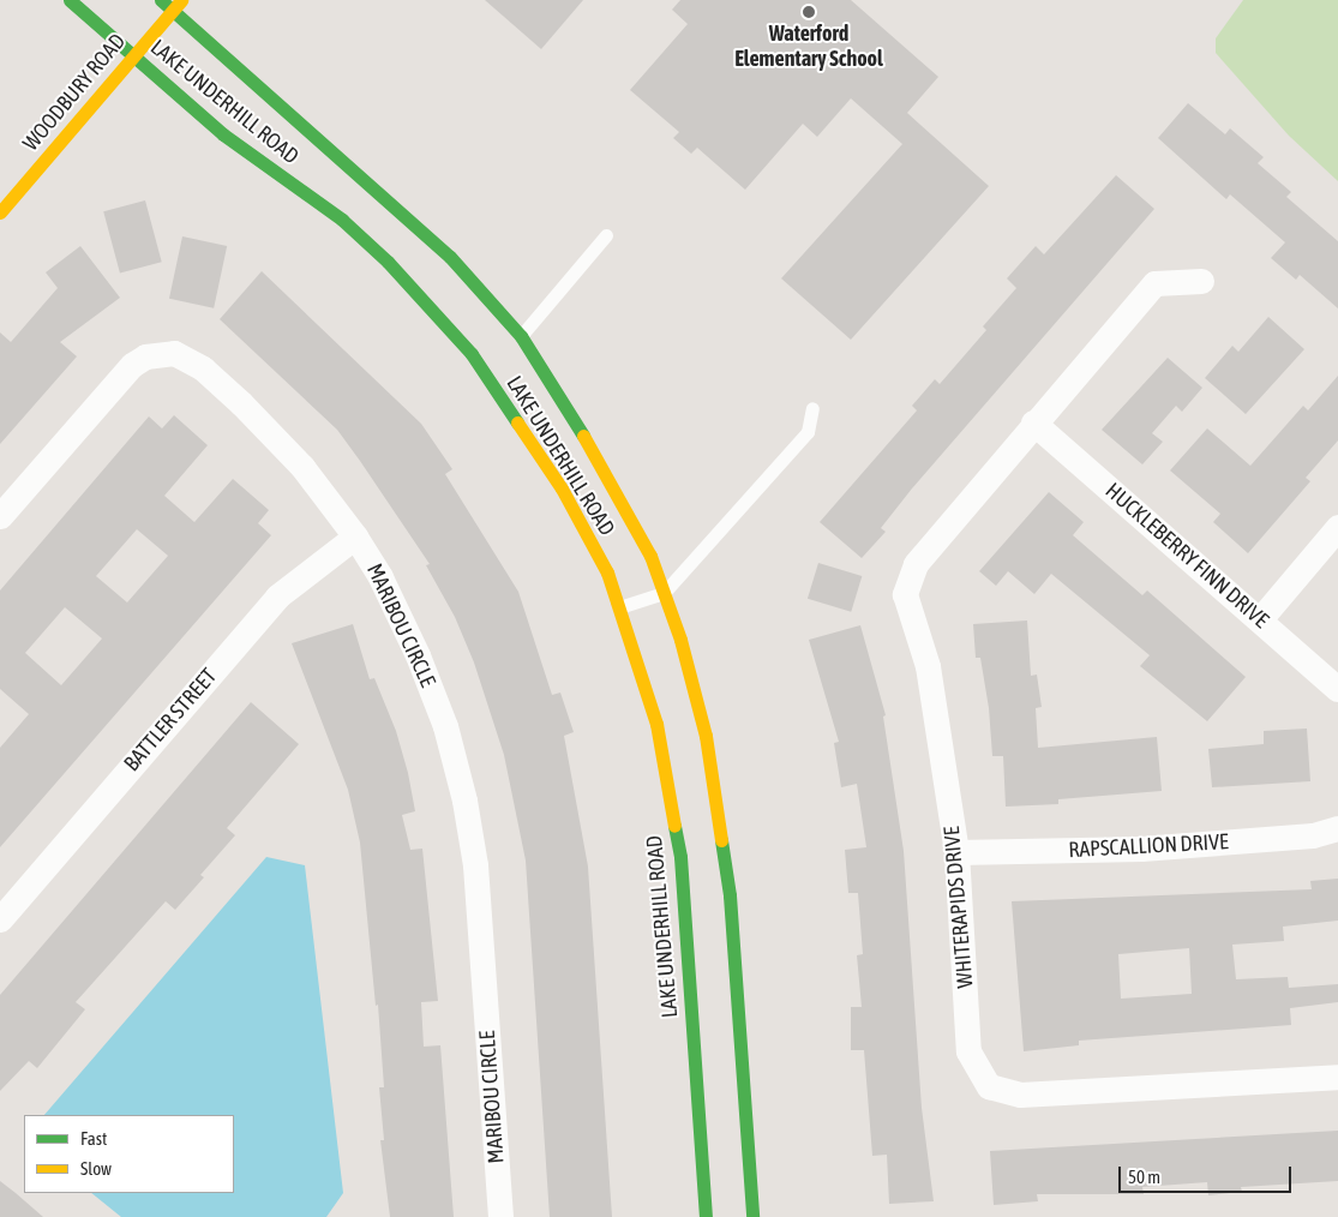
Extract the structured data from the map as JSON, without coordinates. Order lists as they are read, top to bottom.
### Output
{
  "streets": {
    "street": [
      "WOODBURY ROAD",
      "LAKE UNDERHILL ROAD",
      "HUCKLEBERRY FINN DRIVE",
      "MARIBOU CIRCLE",
      "BATTLER STREET",
      "RAPSCALLION DRIVE",
      "WHITERAPIDS DRIVE"
    ]
  },
  "crossings": [
    ["WOODBURY ROAD", "LAKE UNDERHILL ROAD"],
    ["HUCKLEBERRY FINN DRIVE", "WHITERAPIDS DRIVE"],
    ["MARIBOU CIRCLE", "BATTLER STREET"],
    ["RAPSCALLION DRIVE", "WHITERAPIDS DRIVE"]
  ],
  "places": ["Waterford Elementary School"],
  "legend": ["Fast", "Slow"],
  "scale_bar": "50 m"
}
